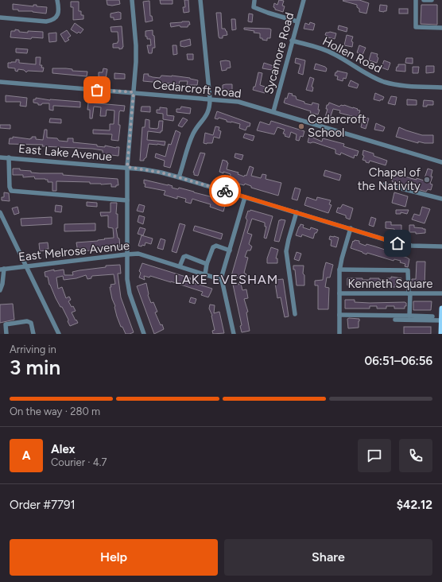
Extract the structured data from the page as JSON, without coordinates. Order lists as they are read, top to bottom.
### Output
{
  "streets": {
    "street": [
      "Sycamore Road",
      "Hollen Road",
      "Cedarcroft Road",
      "East Lake Avenue",
      "East Melrose Avenue",
      "Kenneth Square"
    ]
  },
  "crossings": [
    ["Sycamore Road", "Hollen Road"],
    ["Sycamore Road", "Cedarcroft Road"]
  ],
  "districts": ["LAKE EVESHAM"],
  "places": ["Cedarcroft School", "Chapel of the Nativity"],
  "page": {
    "heading": ["3 min", "Arriving in", "06:51–06:56"],
    "panel": [
      "Alex",
      "Courier · 4.7",
      "Order #7791",
      "$42.12"
    ],
    "bar": "On the way · 280 m",
    "round": "A",
    "buttons": ["Help", "Share"]
  }
}
